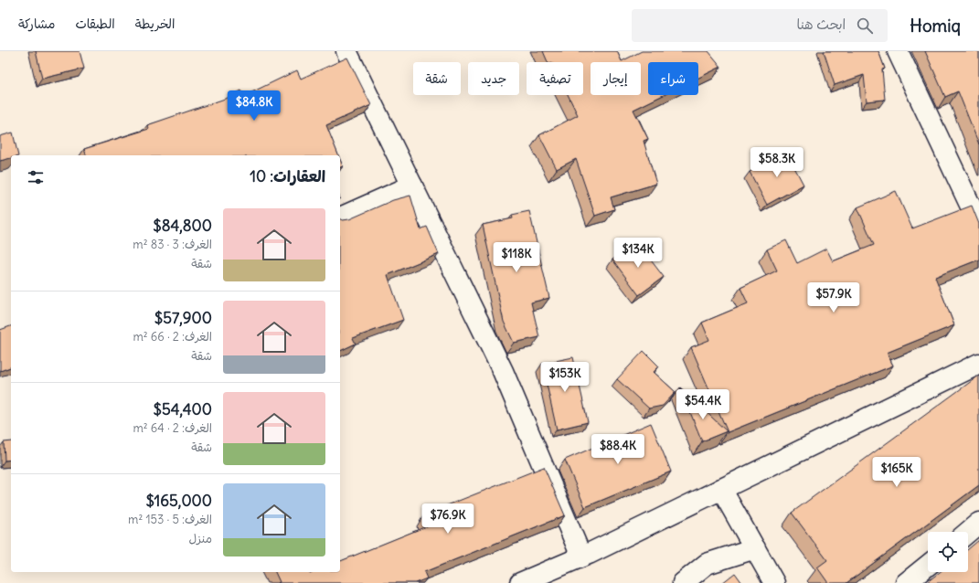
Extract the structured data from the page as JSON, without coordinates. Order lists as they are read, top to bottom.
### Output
{
  "page": {
    "header": "Homiq",
    "search": "ابحث هنا",
    "nav": ["الخريطة", "الطبقات", "مشاركة"],
    "chip": [
      "شراء",
      "إيجار",
      "تصفية",
      "جديد",
      "شقة"
    ],
    "price": [
      "$84.8K",
      "$58.3K",
      "$134K",
      "$118K",
      "$57.9K",
      "$153K",
      "$54.4K",
      "$88.4K",
      "$165K",
      "$76.9K"
    ],
    "heading": "العقارات: 10",
    "list": [
      {
        "name": "$84,800",
        "note": "الغرف: 3 · 83 m² · شقة"
      },
      {
        "name": "$57,900",
        "note": "الغرف: 2 · 66 m² · شقة"
      },
      {
        "name": "$54,400",
        "note": "الغرف: 2 · 64 m² · شقة"
      },
      {
        "name": "$165,000",
        "note": "الغرف: 5 · 153 m² · منزل"
      }
    ]
  }
}
